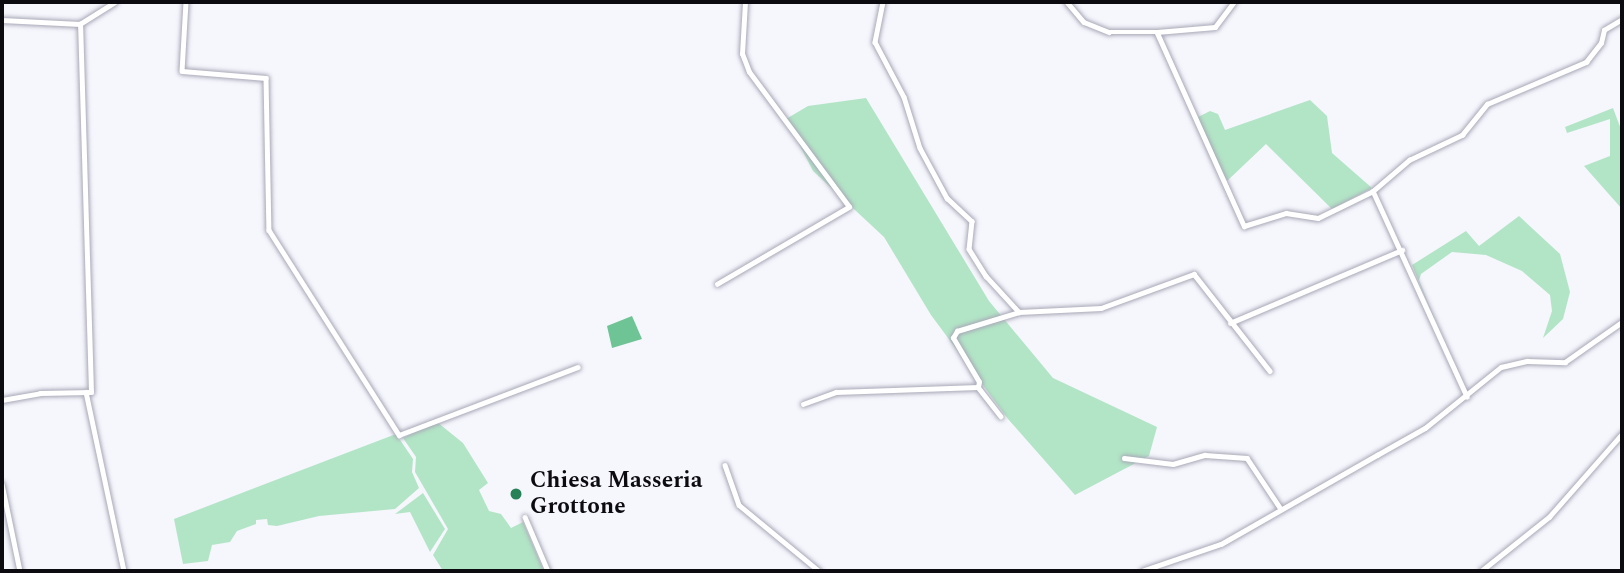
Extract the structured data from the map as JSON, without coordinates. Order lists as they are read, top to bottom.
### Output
{
  "places": ["Chiesa Masseria Grottone"]
}
